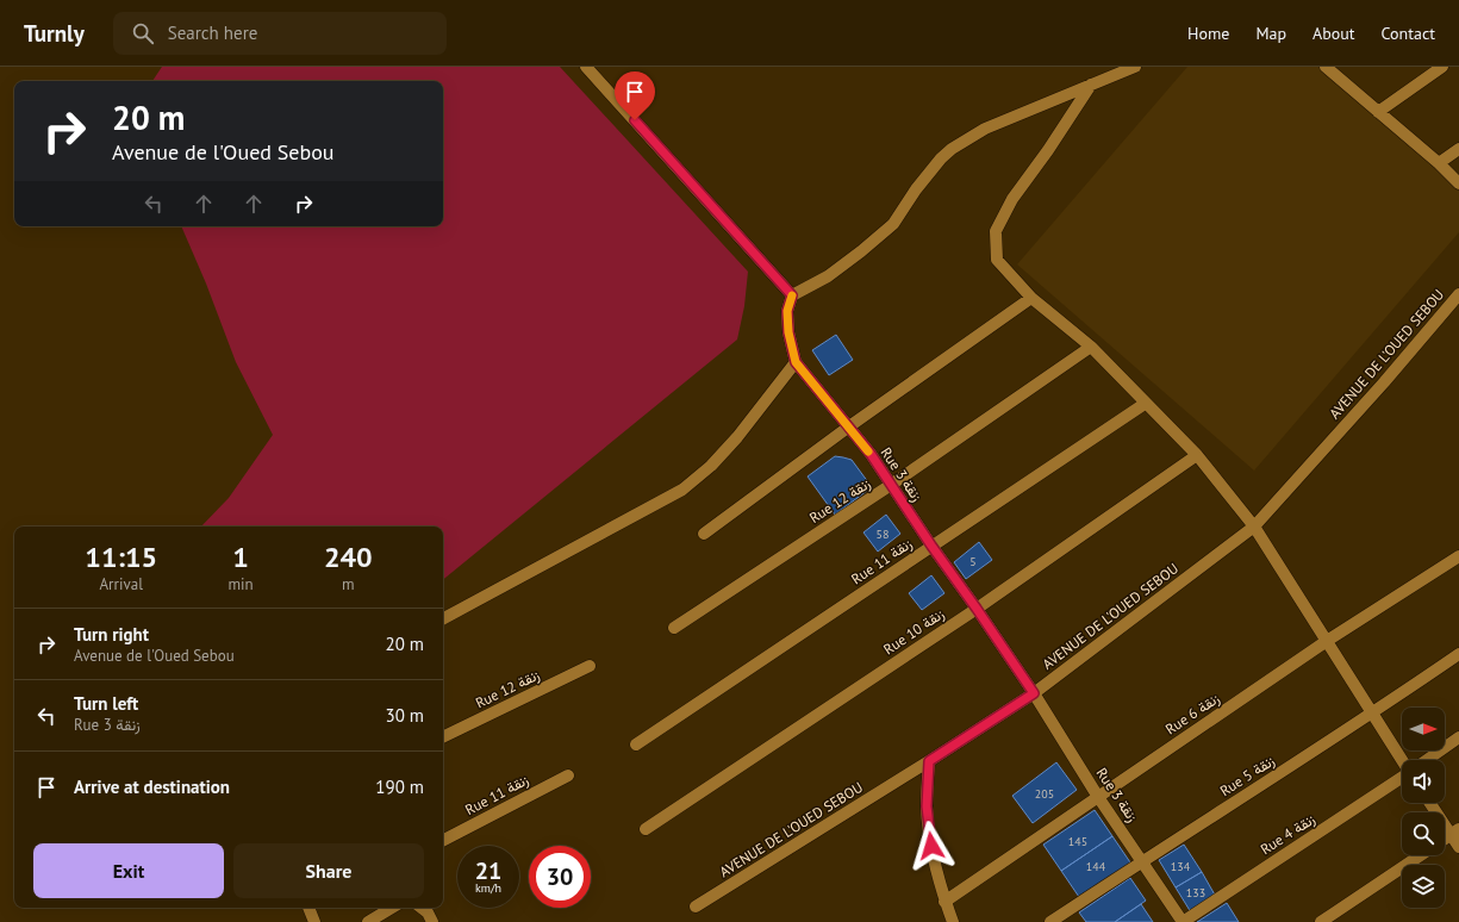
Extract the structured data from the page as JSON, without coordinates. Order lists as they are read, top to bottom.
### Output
{
  "streets": {
    "street": [
      "AVENUE DE L'OUED SEBOU",
      "Rue 3 زنقة",
      "Rue 12 زنقة",
      "Rue 11 زنقة",
      "Rue 10 زنقة",
      "Rue 6 زنقة",
      "Rue 5 زنقة",
      "Rue 4 زنقة"
    ]
  },
  "crossings": [
    ["AVENUE DE L'OUED SEBOU", "Rue 3 زنقة"],
    ["Rue 3 زنقة", "Rue 12 زنقة"],
    ["Rue 3 زنقة", "Rue 11 زنقة"],
    ["Rue 3 زنقة", "Rue 10 زنقة"],
    ["Rue 3 زنقة", "Rue 6 زنقة"],
    ["Rue 3 زنقة", "Rue 5 زنقة"],
    ["Rue 3 زنقة", "Rue 4 زنقة"]
  ],
  "house_numbers": [
    "58",
    "5",
    "205",
    "145",
    "144",
    "134",
    "133"
  ],
  "north": "right",
  "page": {
    "header": "Turnly",
    "search": "Search here",
    "nav": [
      "Home",
      "Map",
      "About",
      "Contact"
    ],
    "turn": ["20 m", "Avenue de l'Oued Sebou"],
    "eta": [
      "11:15",
      "Arrival",
      "1",
      "min",
      "240",
      "m"
    ],
    "list": [
      {
        "name": "Turn right",
        "note": "Avenue de l'Oued Sebou",
        "value": "20 m"
      },
      {
        "name": "Turn left",
        "note": "Rue 3 زنقة",
        "value": "30 m"
      },
      {
        "name": "Arrive at destination",
        "value": "190 m"
      }
    ],
    "buttons": ["Exit", "Share"],
    "speed": "21 km/h",
    "limit": "30"
  }
}
